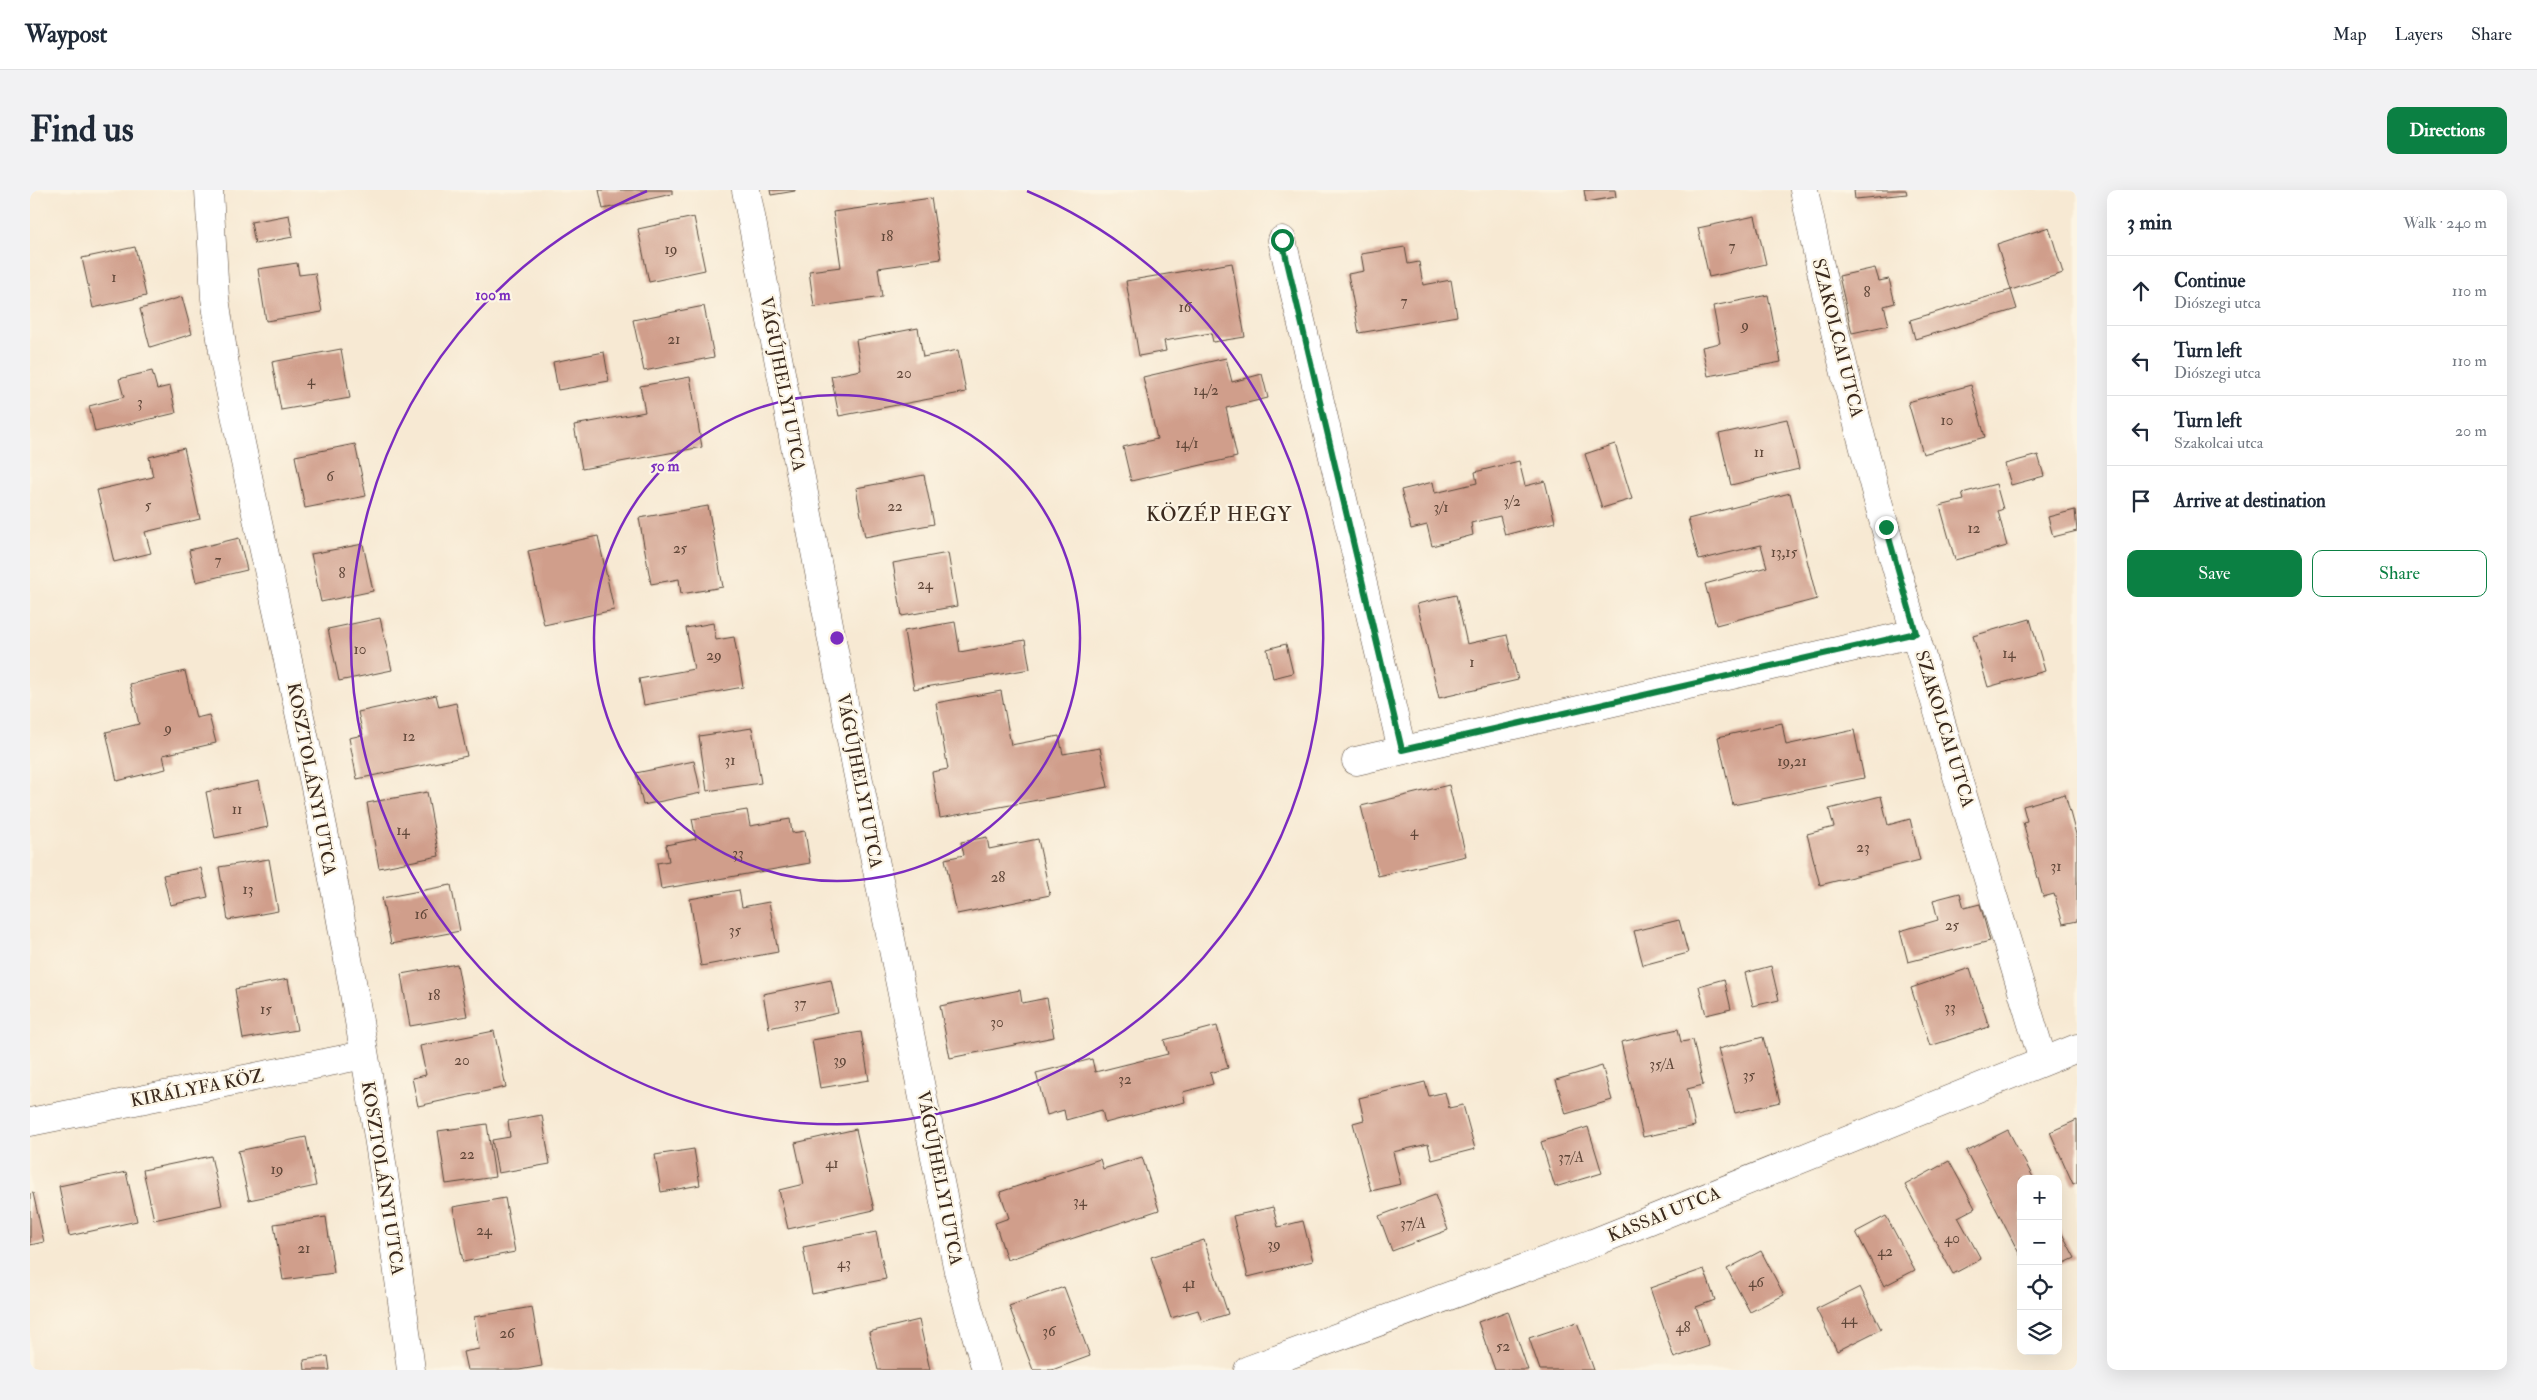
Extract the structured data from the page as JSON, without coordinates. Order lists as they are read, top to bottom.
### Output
{
  "streets": {
    "street": [
      "SZAKOLCAI UTCA",
      "VÁGÚJHELYI UTCA",
      "KOSZTOLÁNYI UTCA",
      "KIRÁLYFA KÖZ",
      "KASSAI UTCA"
    ]
  },
  "crossings": [
    ["SZAKOLCAI UTCA", "KASSAI UTCA"],
    ["KOSZTOLÁNYI UTCA", "KIRÁLYFA KÖZ"]
  ],
  "districts": ["KÖZÉP HEGY"],
  "house_numbers": [
    "18",
    "7",
    "19",
    "1",
    "8",
    "7",
    "16",
    "9",
    "21",
    "20",
    "4",
    "14/2",
    "3",
    "10",
    "14/1",
    "11",
    "6",
    "3/2",
    "5",
    "22",
    "3/1",
    "12",
    "25",
    "13,15",
    "7",
    "8",
    "24",
    "10",
    "14",
    "29",
    "1",
    "9",
    "12",
    "31",
    "19,21",
    "11",
    "14",
    "4",
    "23",
    "33",
    "31",
    "28",
    "13",
    "16",
    "25",
    "35",
    "18",
    "37",
    "33",
    "15",
    "30",
    "20",
    "39",
    "35/A",
    "35",
    "32",
    "22",
    "37/A",
    "41",
    "19",
    "34",
    "37/A",
    "24",
    "40",
    "39",
    "21",
    "42",
    "43",
    "46",
    "41",
    "44",
    "48",
    "36",
    "26",
    "52"
  ],
  "page": {
    "header": "Waypost",
    "nav": ["Map", "Layers", "Share"],
    "buttons": [
      "Directions",
      ["Save", "Share"]
    ],
    "title": "Find us",
    "heading": ["3 min", "Walk · 240 m"],
    "list": [
      ["Continue", "Diószegi utca", "110 m"],
      ["Turn left", "Diószegi utca", "110 m"],
      ["Turn left", "Szakolcai utca", "20 m"],
      "Arrive at destination"
    ],
    "map_buttons": ["+", "−"]
  },
  "rings": ["100 m", "50 m"]
}
